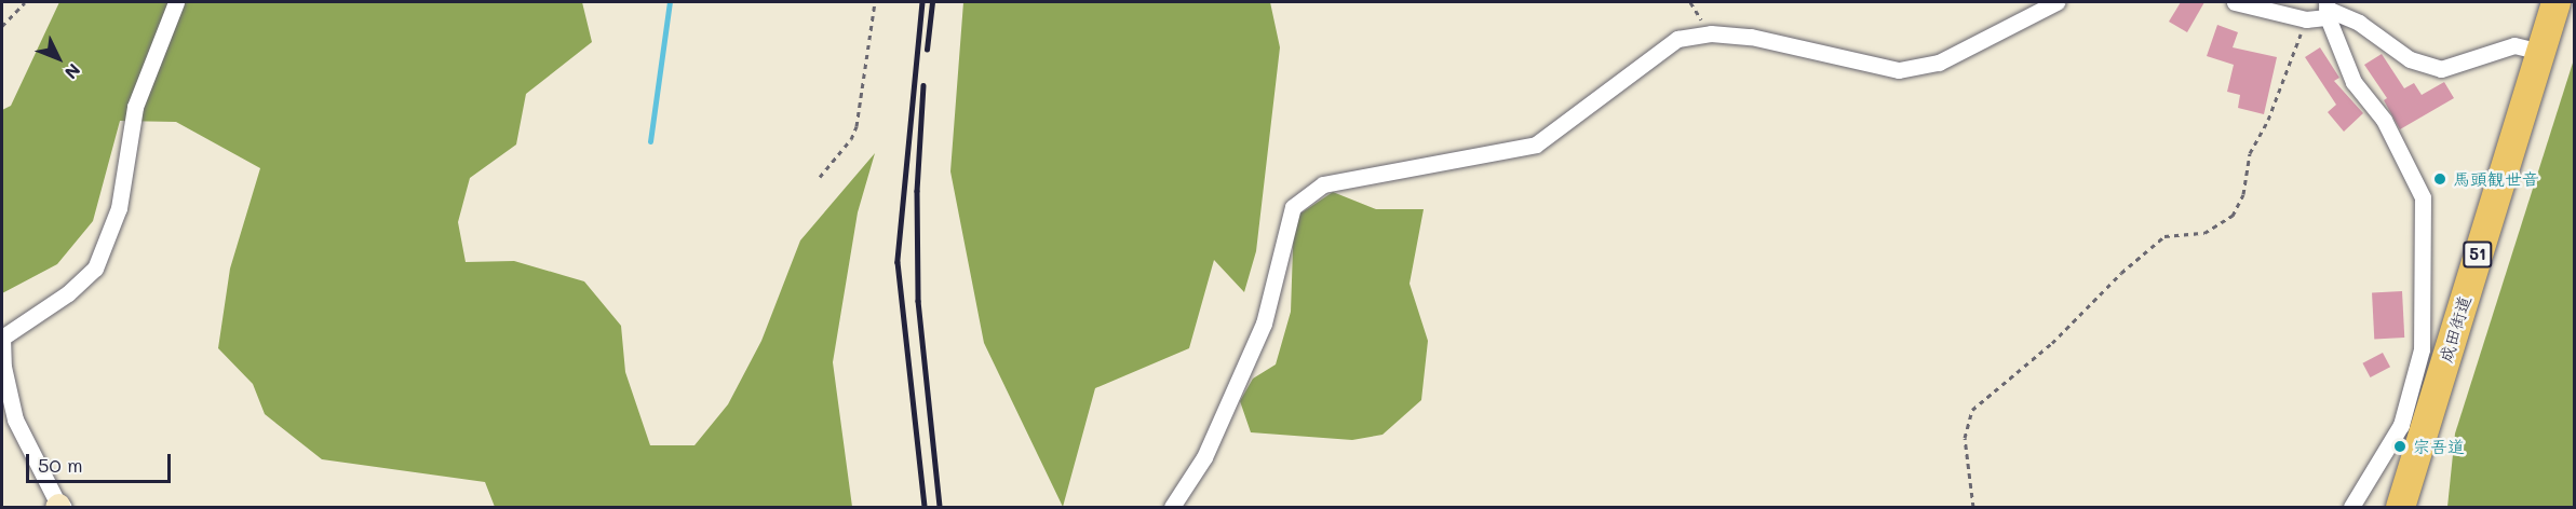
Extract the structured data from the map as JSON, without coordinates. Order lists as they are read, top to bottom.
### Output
{
  "streets": {
    "highway": ["51", "成田街道"]
  },
  "places": ["馬頭観世音", "宗吾道"],
  "scale_bar": "50 m",
  "north": "bottom right"
}
